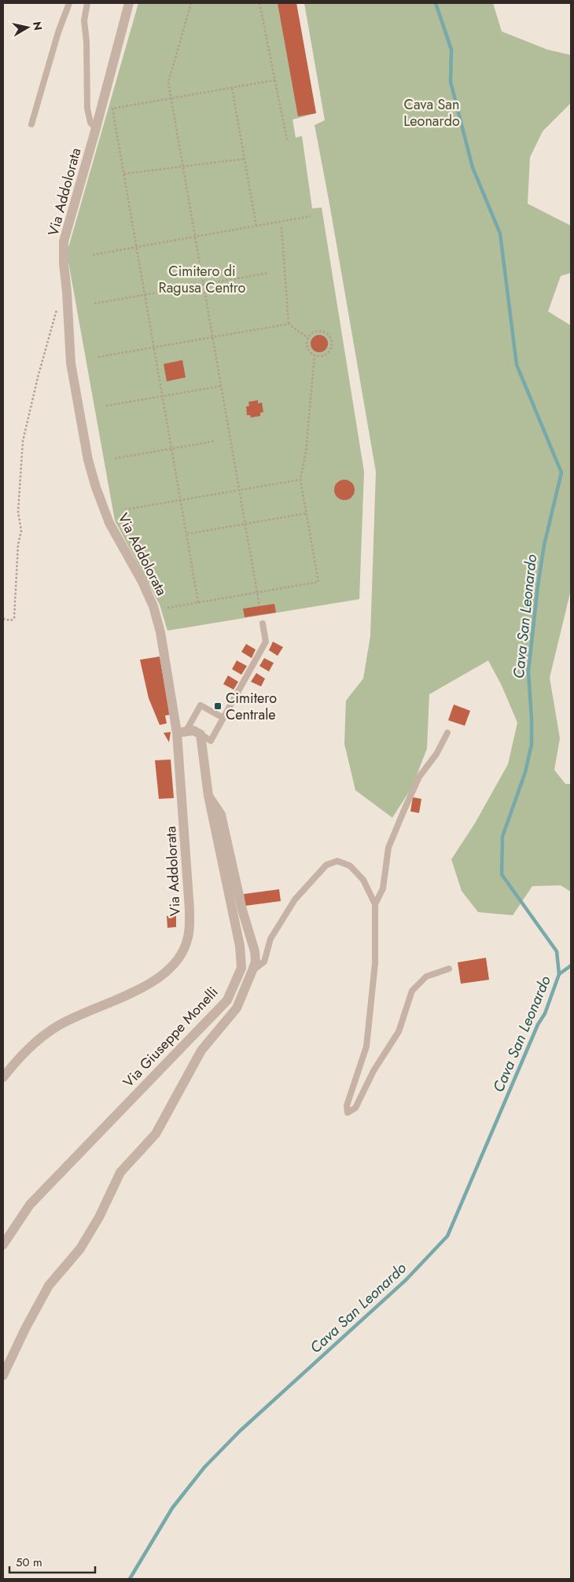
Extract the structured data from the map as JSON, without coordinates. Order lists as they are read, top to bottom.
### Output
{
  "streets": {
    "street": ["Via Addolorata", "Via Giuseppe Monelli"]
  },
  "water": ["Cava San Leonardo"],
  "parks": ["Cava San Leonardo", "Cimitero di Ragusa Centro"],
  "places": {
    "transit": ["Cimitero Centrale"]
  },
  "scale_bar": "50 m",
  "north": "right"
}
